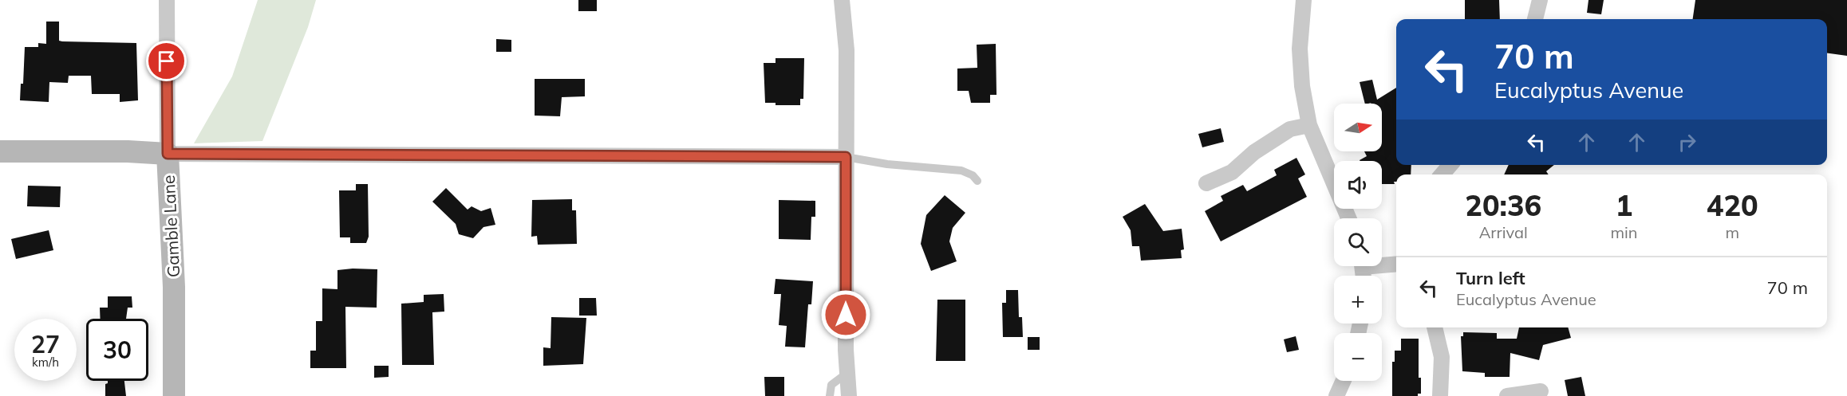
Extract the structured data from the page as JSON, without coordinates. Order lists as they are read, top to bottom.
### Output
{
  "streets": {
    "street": ["Gamble Lane"]
  },
  "north": "right",
  "page": {
    "turn": ["70 m", "Eucalyptus Avenue"],
    "map_buttons": ["+", "−"],
    "eta": [
      "20:36",
      "Arrival",
      "1",
      "min",
      "420",
      "m"
    ],
    "list": [
      {
        "name": "Turn left",
        "note": "Eucalyptus Avenue",
        "value": "70 m"
      }
    ],
    "speed": "27 km/h",
    "limit": "30"
  }
}
